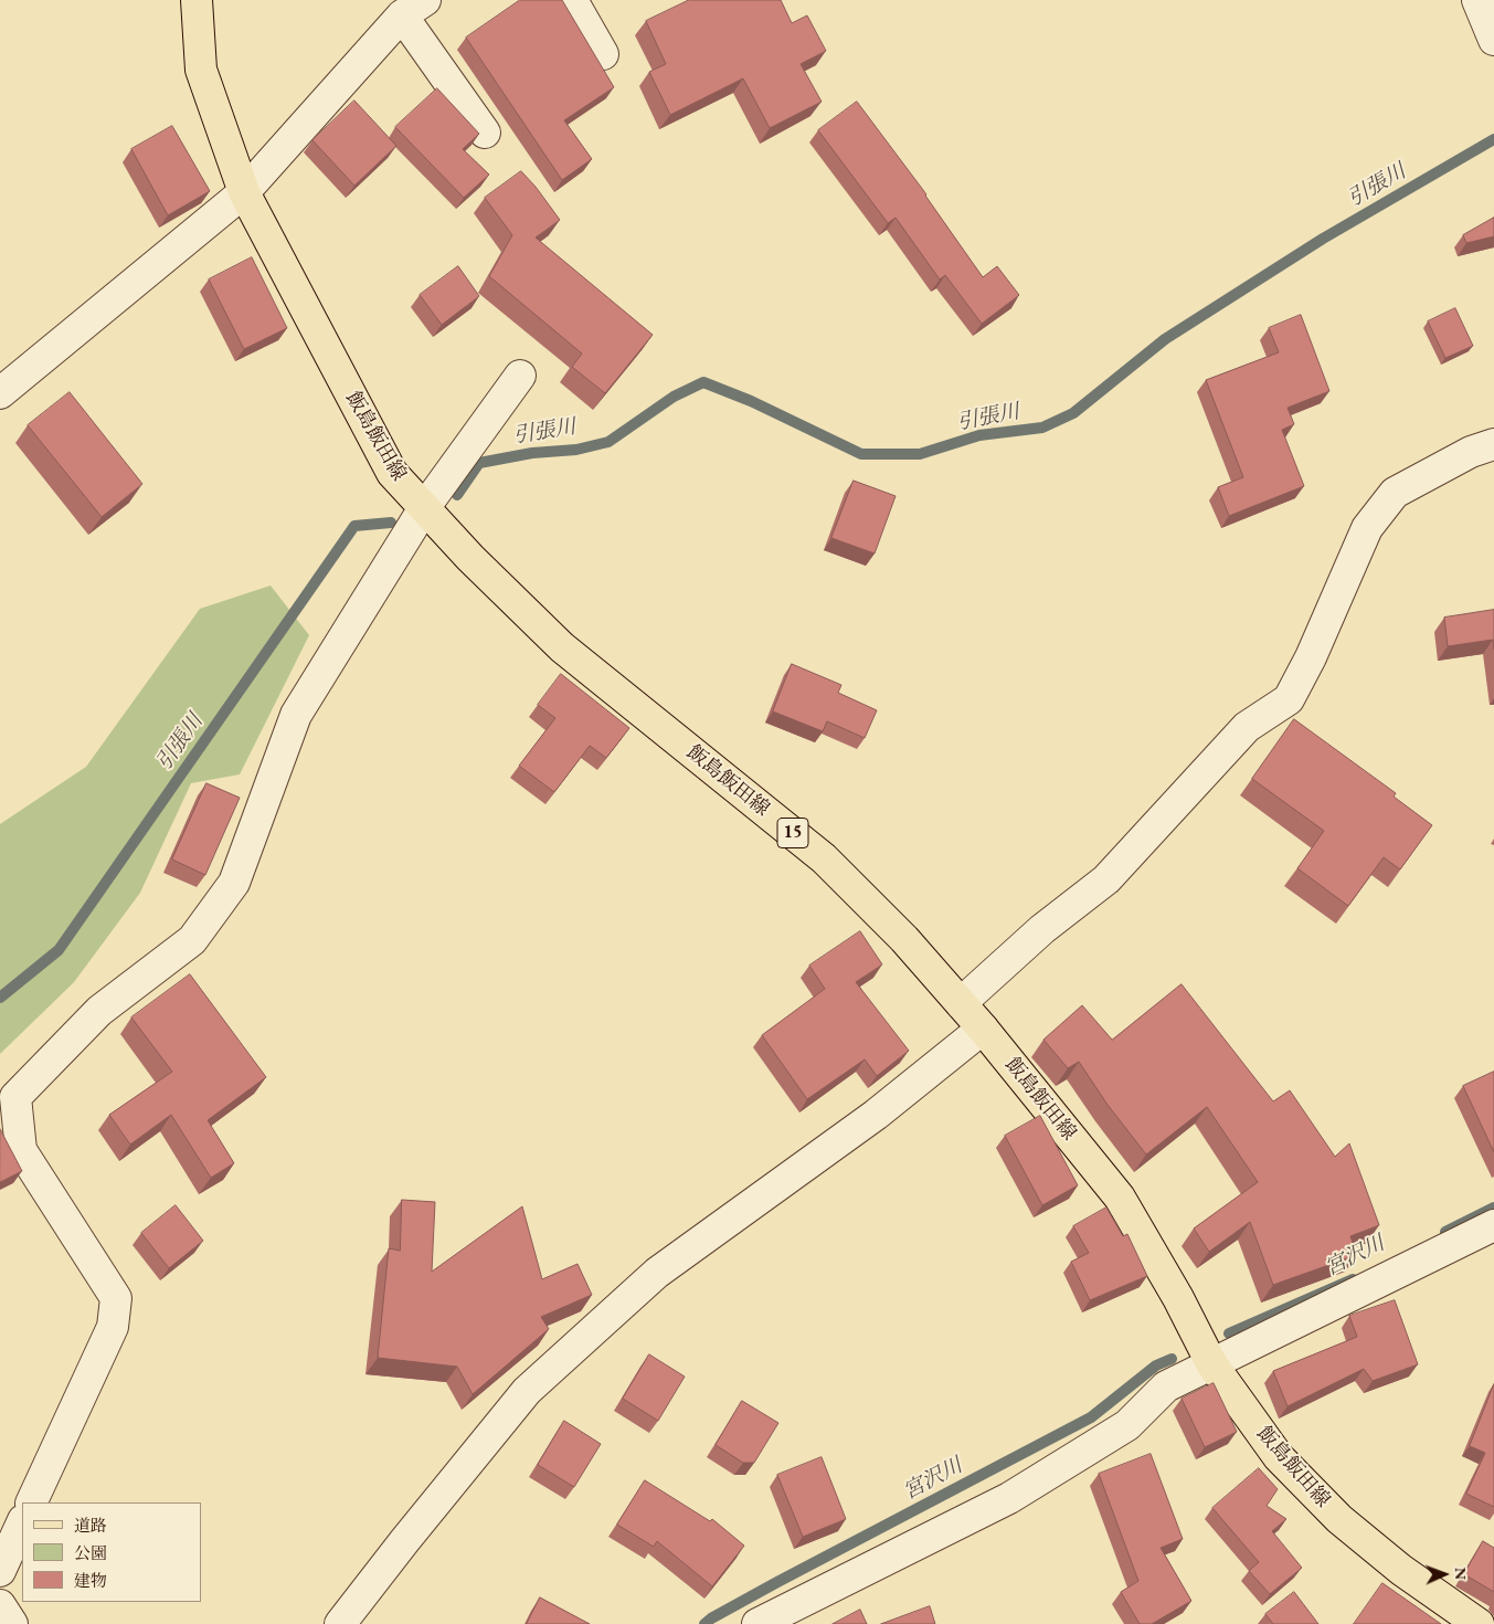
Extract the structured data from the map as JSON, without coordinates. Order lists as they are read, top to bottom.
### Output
{
  "streets": {
    "main road": ["飯島飯田線", "15"]
  },
  "water": ["引張川", "宮沢川"],
  "legend": ["道路", "公園", "建物"],
  "north": "right"
}
